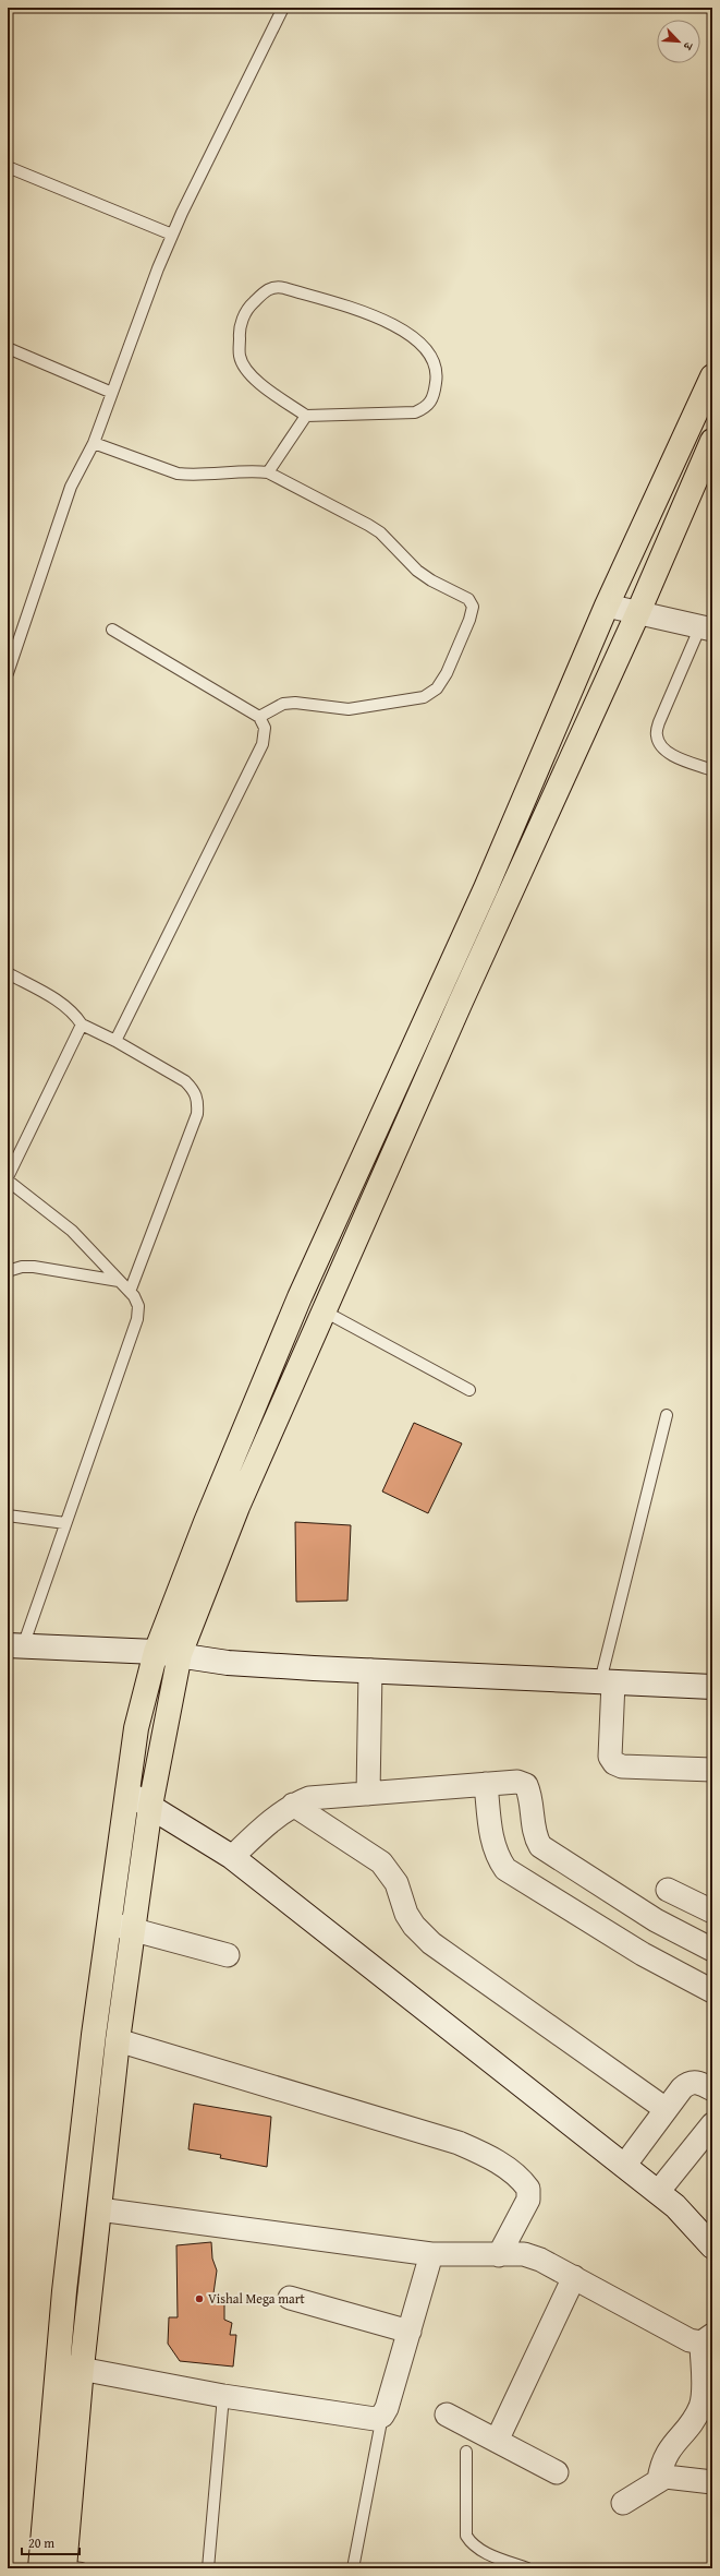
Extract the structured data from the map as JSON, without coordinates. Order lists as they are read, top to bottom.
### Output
{
  "places": ["Vishal Mega mart"],
  "scale_bar": "20 m",
  "north": "bottom right"
}
